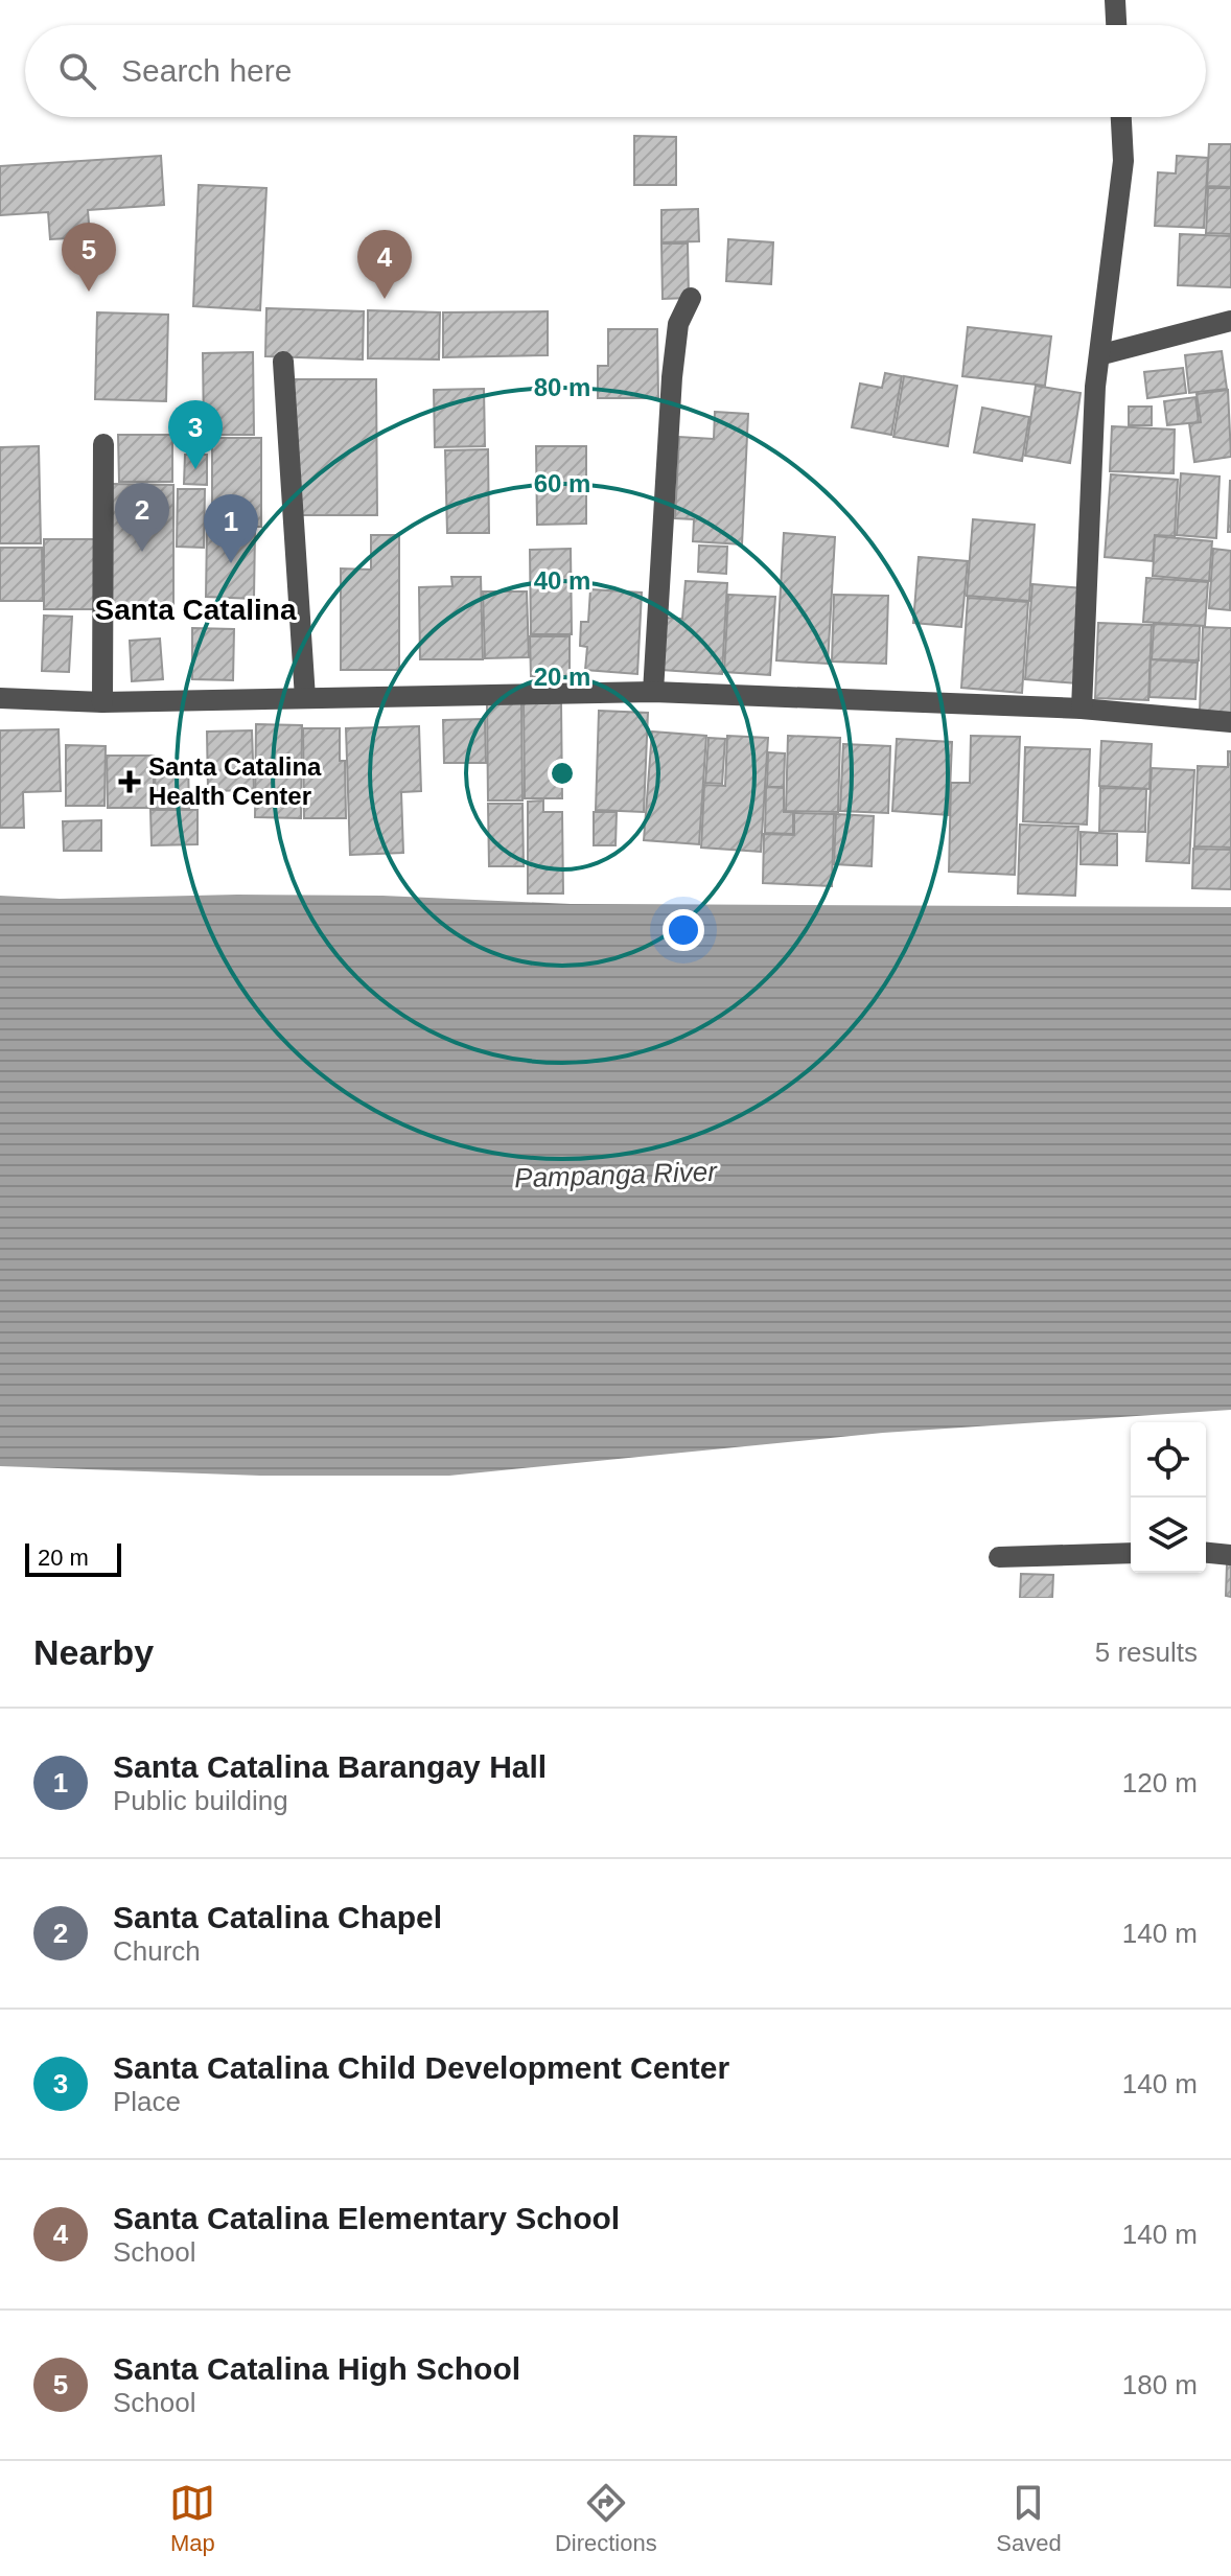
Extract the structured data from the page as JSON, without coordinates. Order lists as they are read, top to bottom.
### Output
{
  "districts": ["Santa Catalina"],
  "water": ["Pampanga River"],
  "places": {
    "health": ["Santa Catalina Health Center"]
  },
  "scale_bar": "20 m",
  "page": {
    "search": "Search here",
    "pins": [
      "5",
      "4",
      "3",
      "2",
      "1"
    ],
    "scale": "20 m",
    "heading": ["Nearby", "5 results"],
    "list": [
      {
        "mark": "1",
        "name": "Santa Catalina Barangay Hall",
        "note": "Public building",
        "value": "120 m"
      },
      {
        "mark": "2",
        "name": "Santa Catalina Chapel",
        "note": "Church",
        "value": "140 m"
      },
      {
        "mark": "3",
        "name": "Santa Catalina Child Development Center",
        "note": "Place",
        "value": "140 m"
      },
      {
        "mark": "4",
        "name": "Santa Catalina Elementary School",
        "note": "School",
        "value": "140 m"
      },
      {
        "mark": "5",
        "name": "Santa Catalina High School",
        "note": "School",
        "value": "180 m"
      }
    ],
    "nav": ["Map", "Directions", "Saved"]
  },
  "rings": [
    "80 m",
    "60 m",
    "40 m",
    "20 m"
  ]
}
